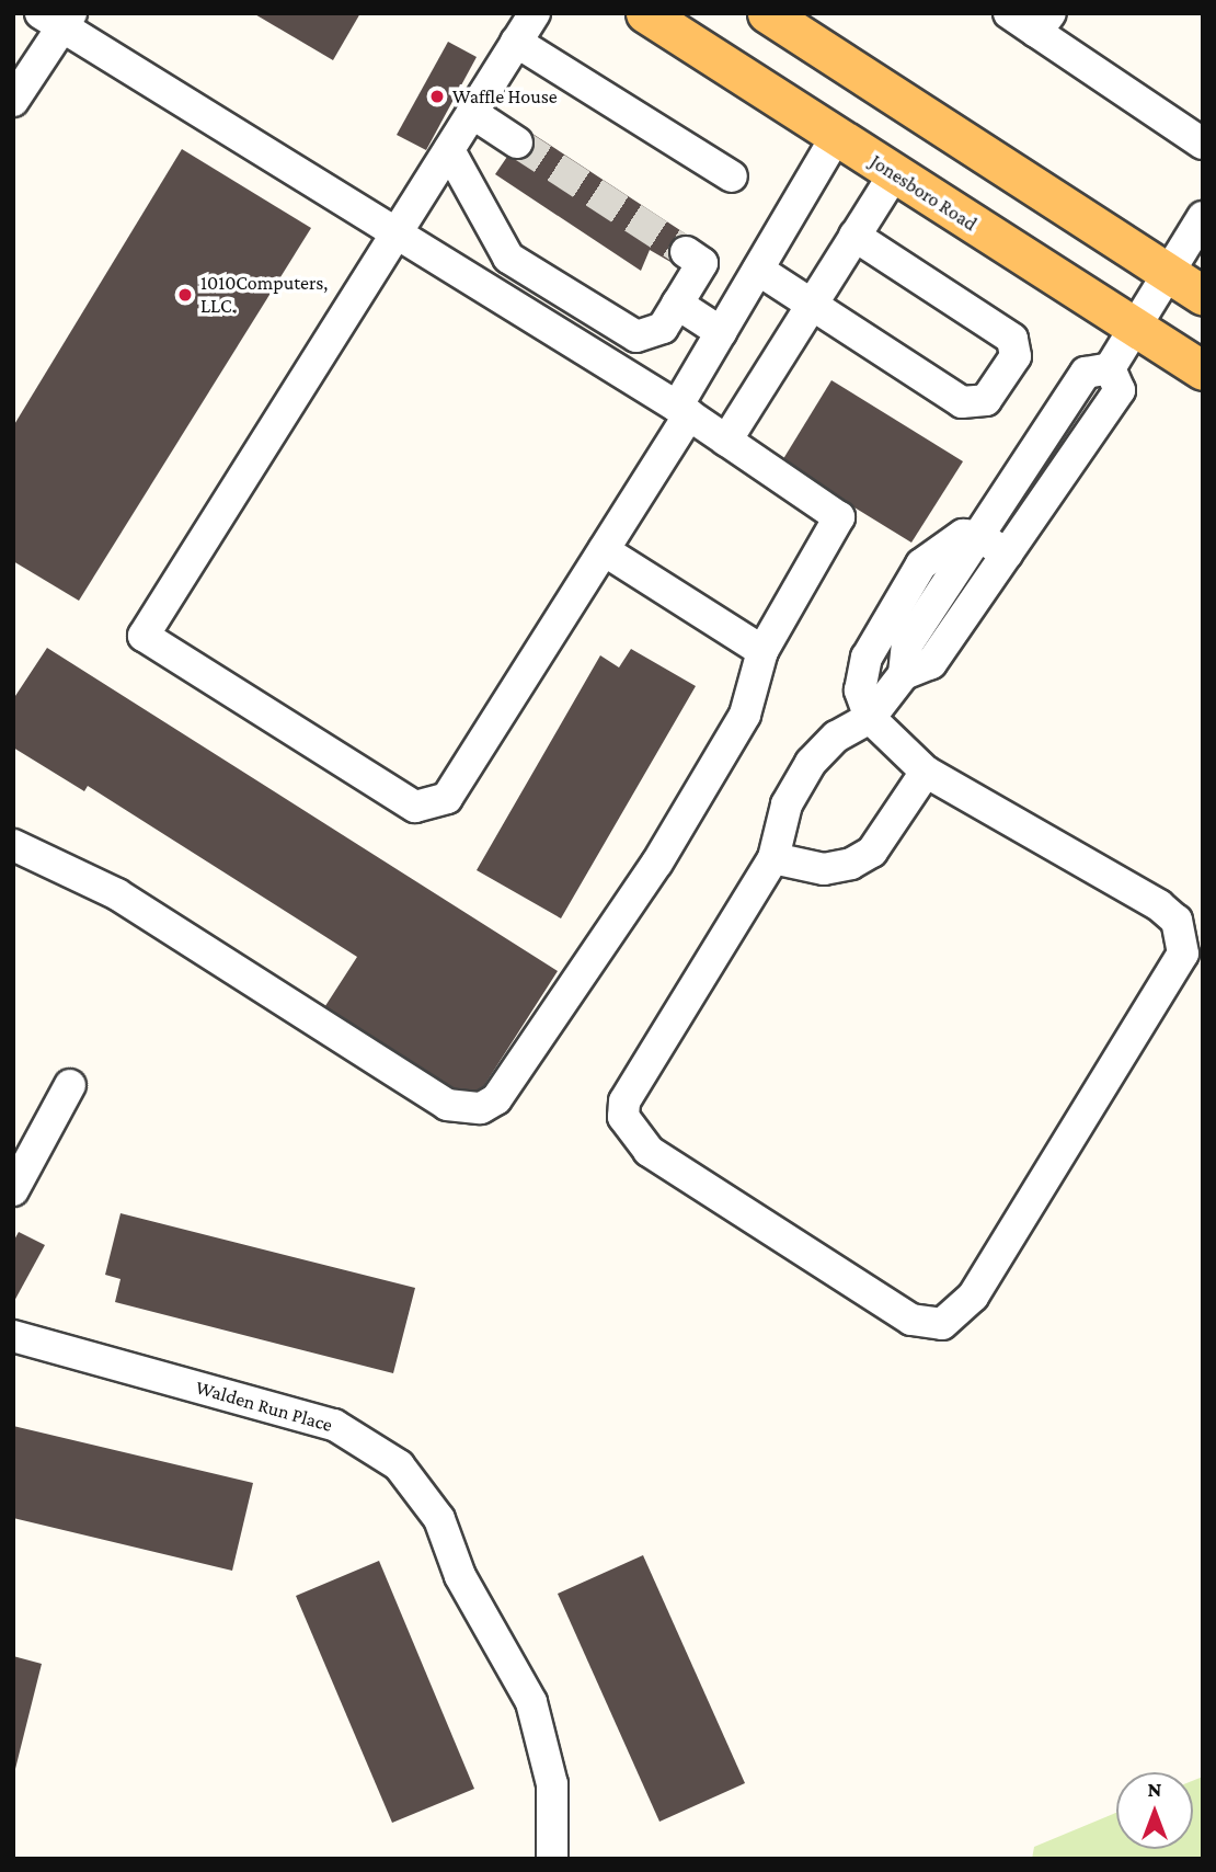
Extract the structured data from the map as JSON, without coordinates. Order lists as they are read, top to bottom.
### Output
{
  "streets": {
    "main road": ["Jonesboro Road"],
    "street": ["Walden Run Place"]
  },
  "places": ["Waffle House", "1010Computers, LLC."],
  "north": "top"
}
